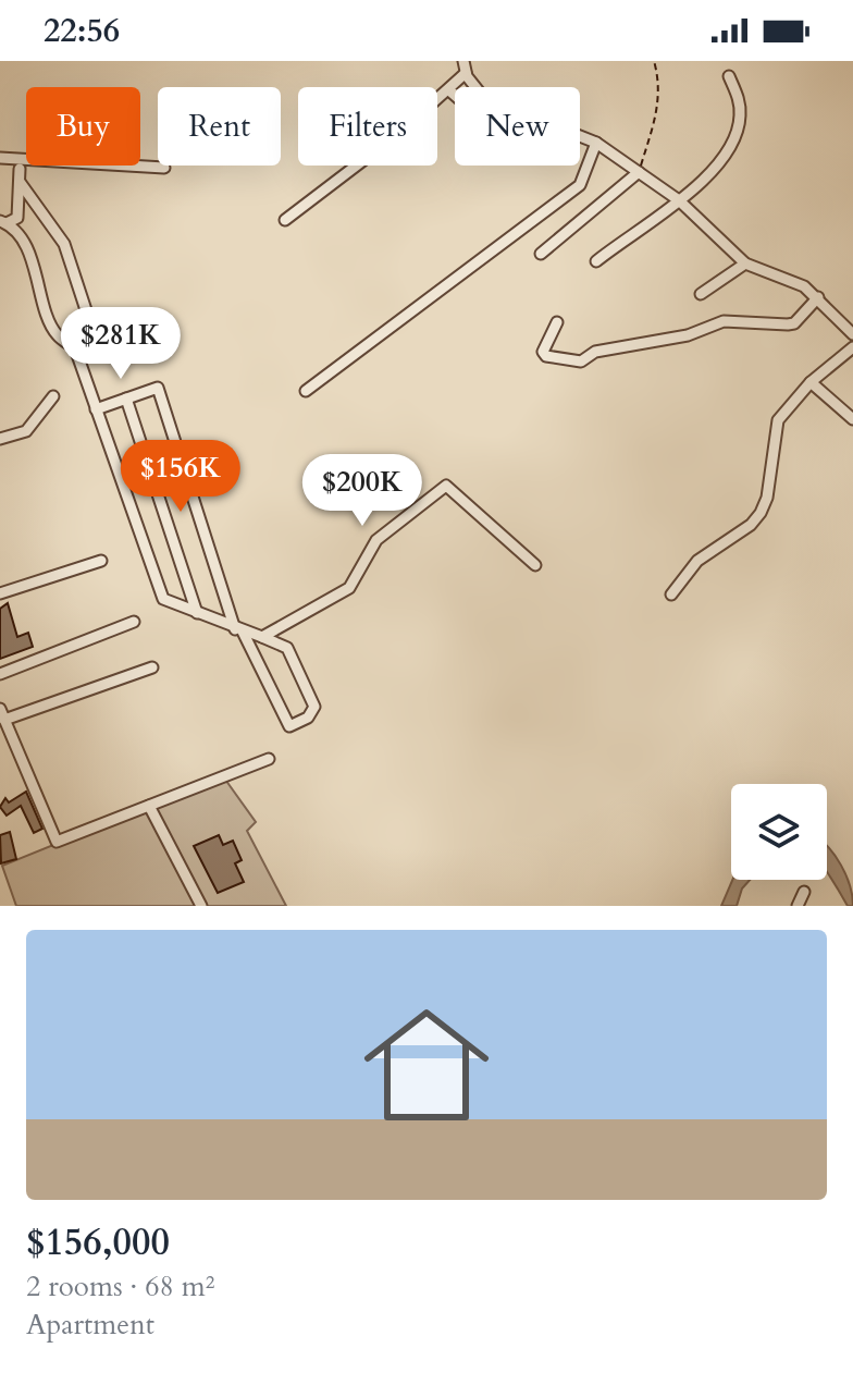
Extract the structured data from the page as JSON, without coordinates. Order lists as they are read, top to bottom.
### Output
{
  "page": {
    "status": "22:56",
    "chip": [
      "Buy",
      "Rent",
      "Filters",
      "New"
    ],
    "price": ["$281K", "$156K", "$200K"],
    "list": [
      {
        "name": "$156,000",
        "note": "2 rooms · 68 m² · Apartment"
      }
    ]
  }
}
